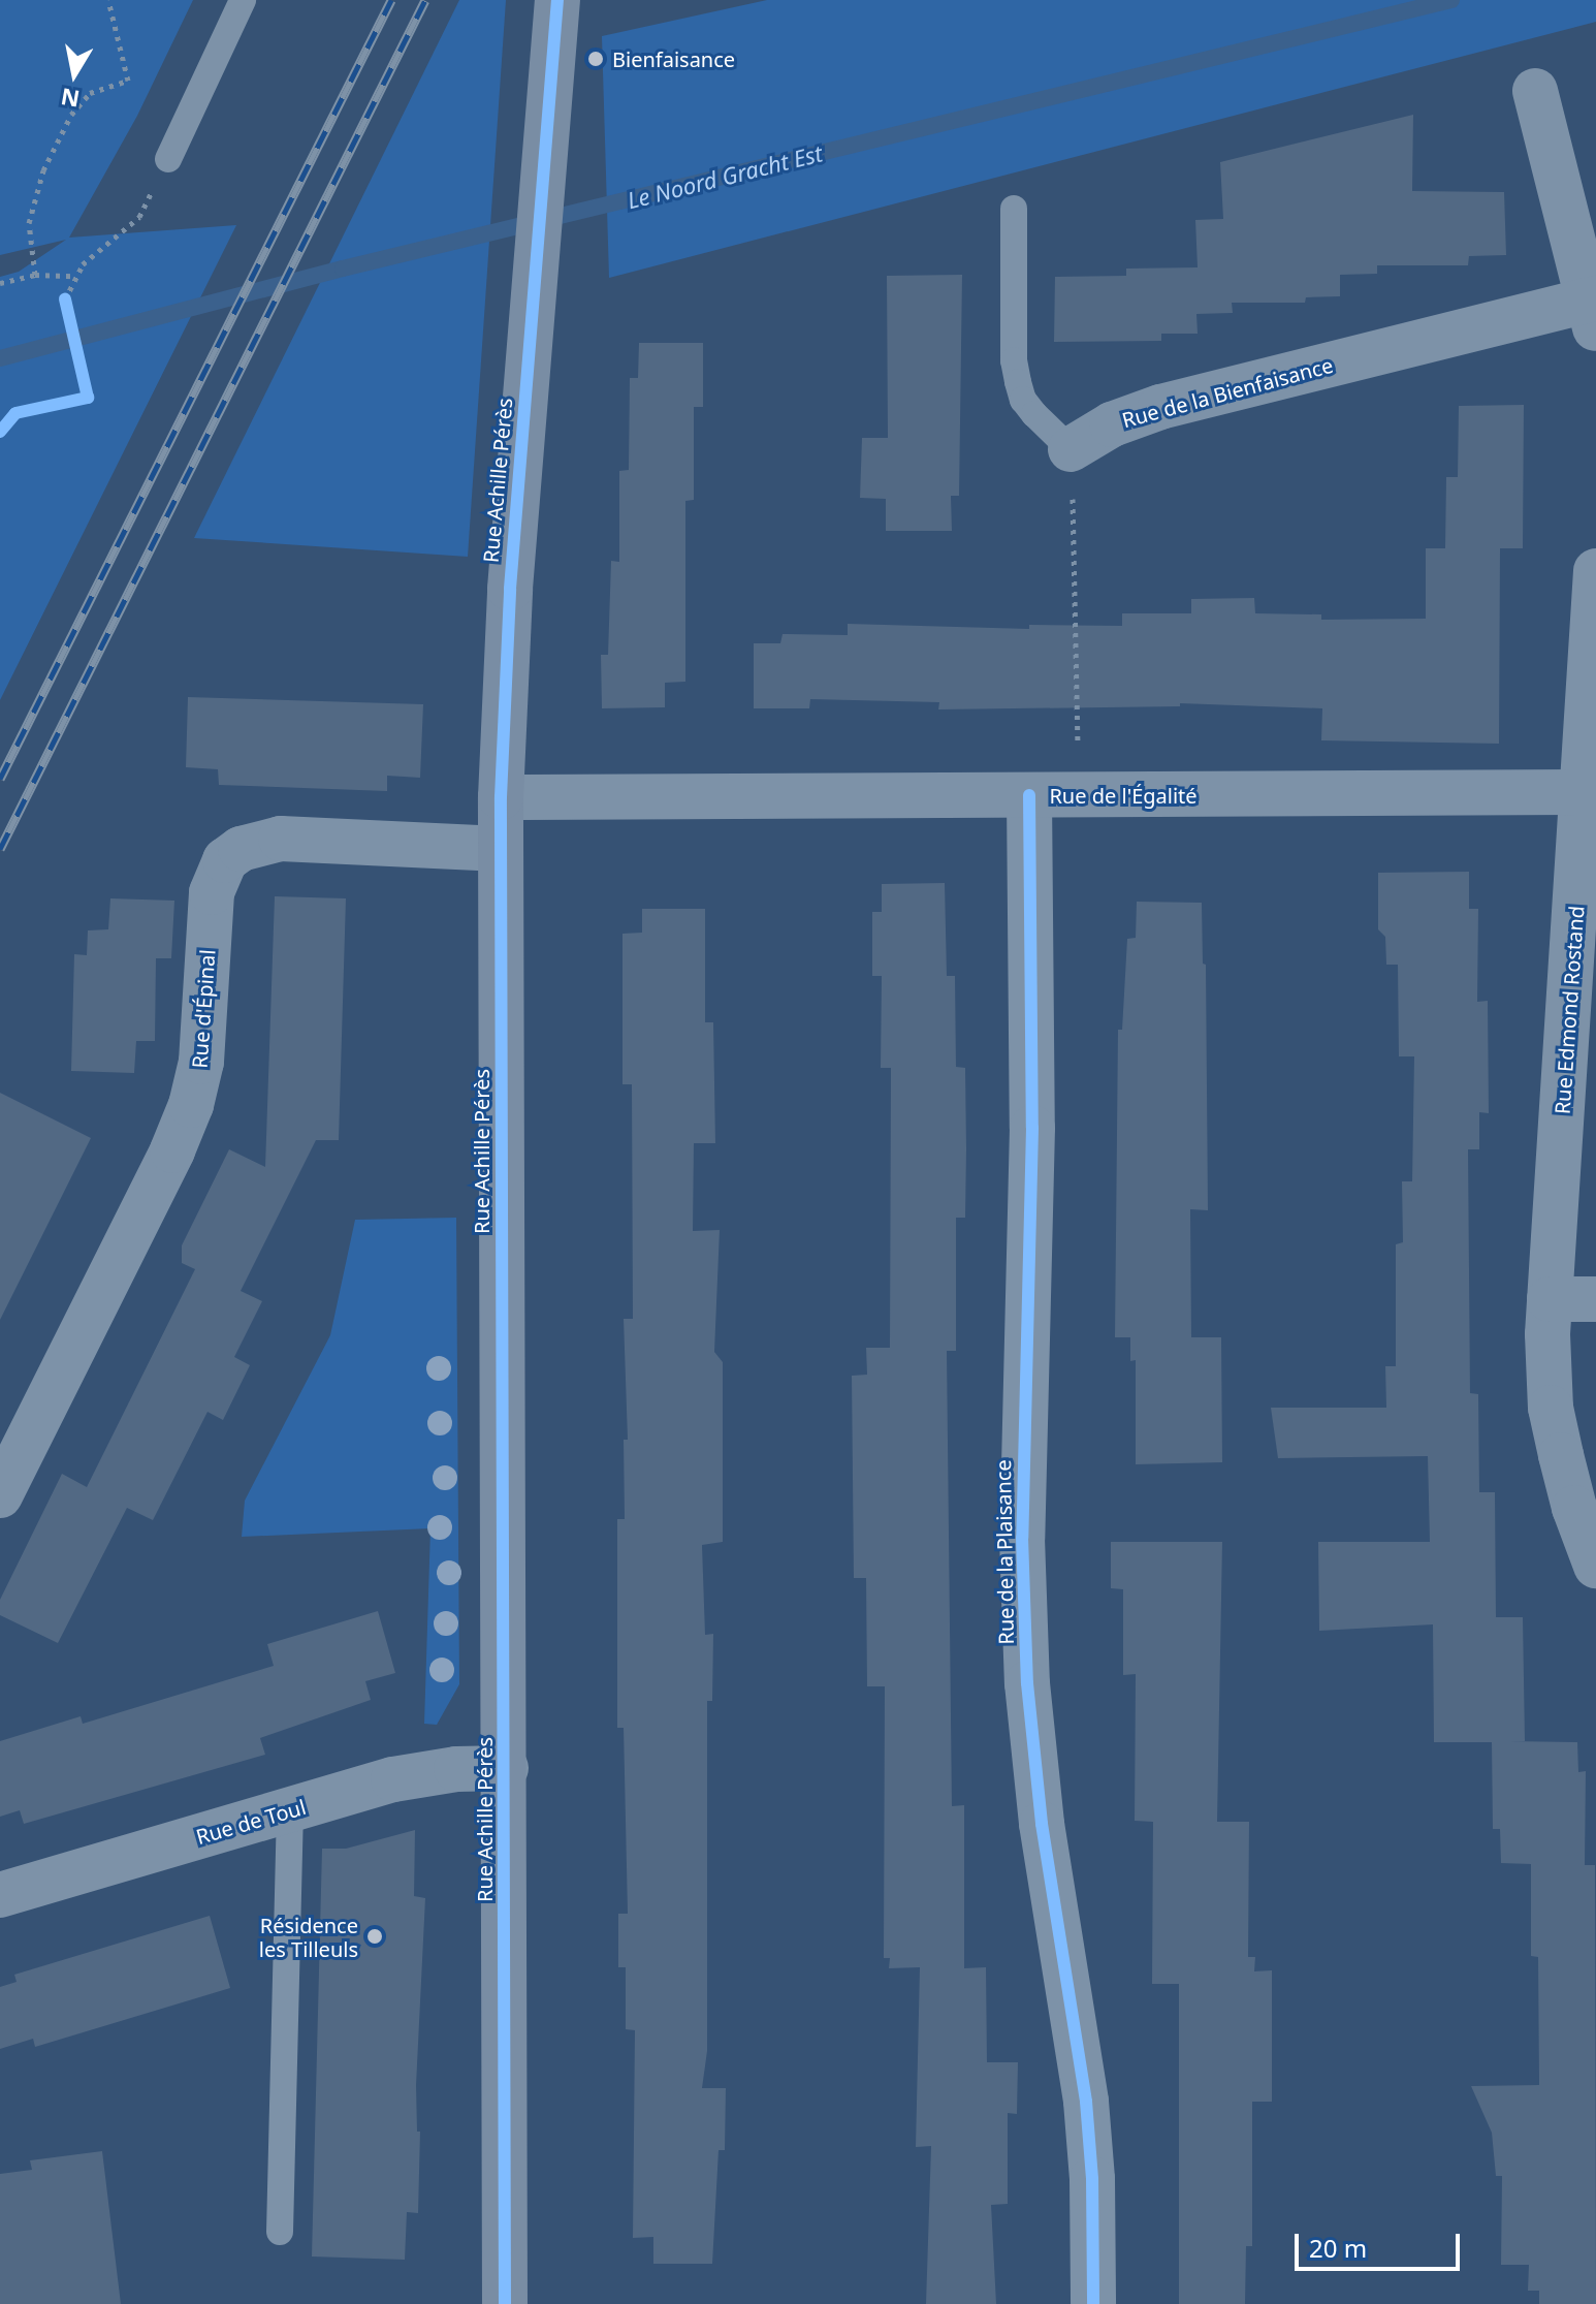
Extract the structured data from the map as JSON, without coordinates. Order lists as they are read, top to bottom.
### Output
{
  "streets": {
    "street": [
      "Rue de la Bienfaisance",
      "Rue Achille Pérès",
      "Rue de l'Égalité",
      "Rue d'Épinal",
      "Rue Edmond Rostand",
      "Rue de la Plaisance",
      "Rue de Toul"
    ]
  },
  "crossings": [
    ["Rue Achille Pérès", "Rue de l'Égalité"],
    ["Rue Achille Pérès", "Rue d'Épinal"],
    ["Rue Achille Pérès", "Rue de Toul"],
    ["Rue de l'Égalité", "Rue Edmond Rostand"],
    ["Rue de l'Égalité", "Rue de la Plaisance"]
  ],
  "water": ["Le Noord Gracht Est"],
  "places": ["Bienfaisance", "Résidence les Tilleuls"],
  "scale_bar": "20 m",
  "north": "bottom"
}
